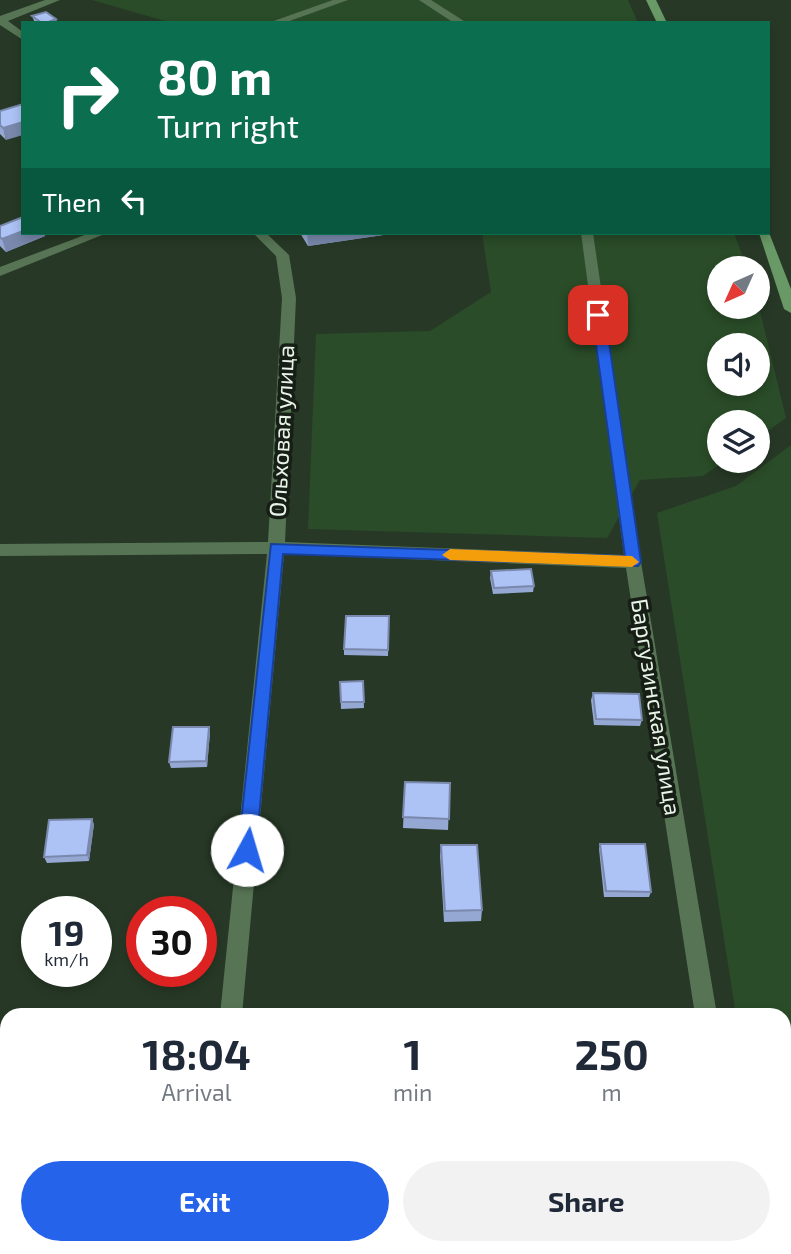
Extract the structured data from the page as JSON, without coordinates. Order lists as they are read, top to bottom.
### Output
{
  "streets": {
    "street": ["Ольховая улица", "Баргузинская улица"]
  },
  "north": "bottom left",
  "page": {
    "turn": ["80 m", "Turn right"],
    "then": "Then",
    "speed": "19 km/h",
    "limit": "30",
    "eta": [
      "18:04",
      "Arrival",
      "1",
      "min",
      "250",
      "m"
    ],
    "buttons": ["Exit", "Share"]
  }
}
